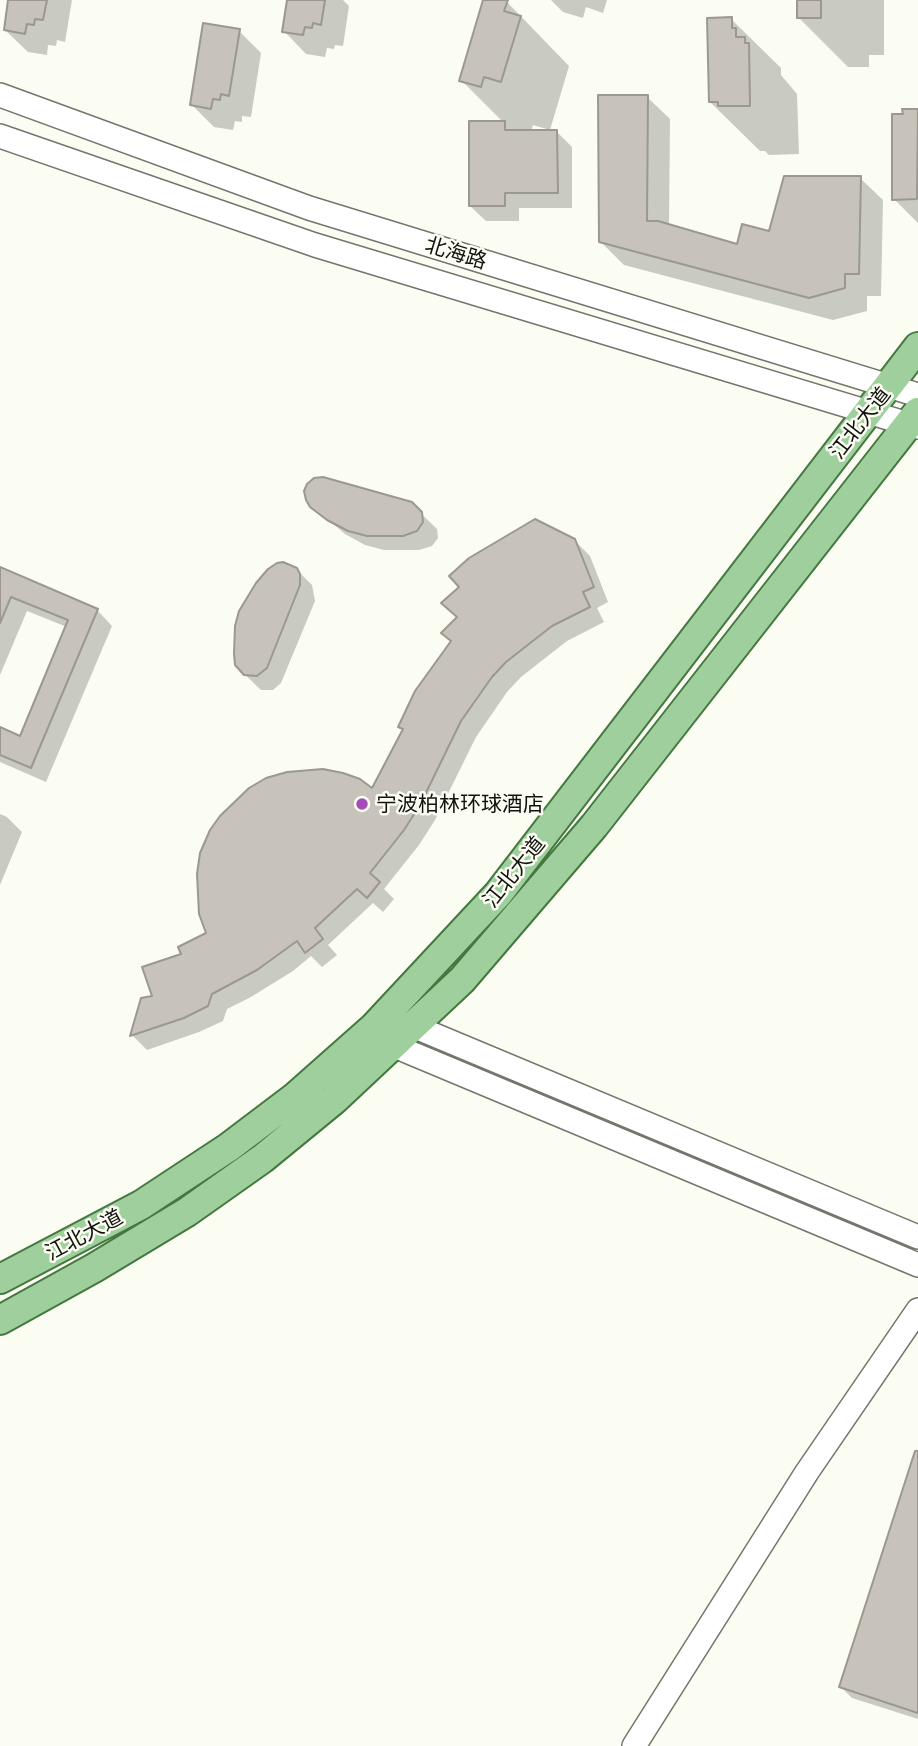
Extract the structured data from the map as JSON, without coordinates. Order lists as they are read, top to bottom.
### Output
{
  "streets": {
    "main road": ["江北大道"],
    "street": ["北海路"]
  },
  "crossings": [
    ["北海路", "江北大道"]
  ],
  "places": ["宁波柏林环球酒店"]
}
